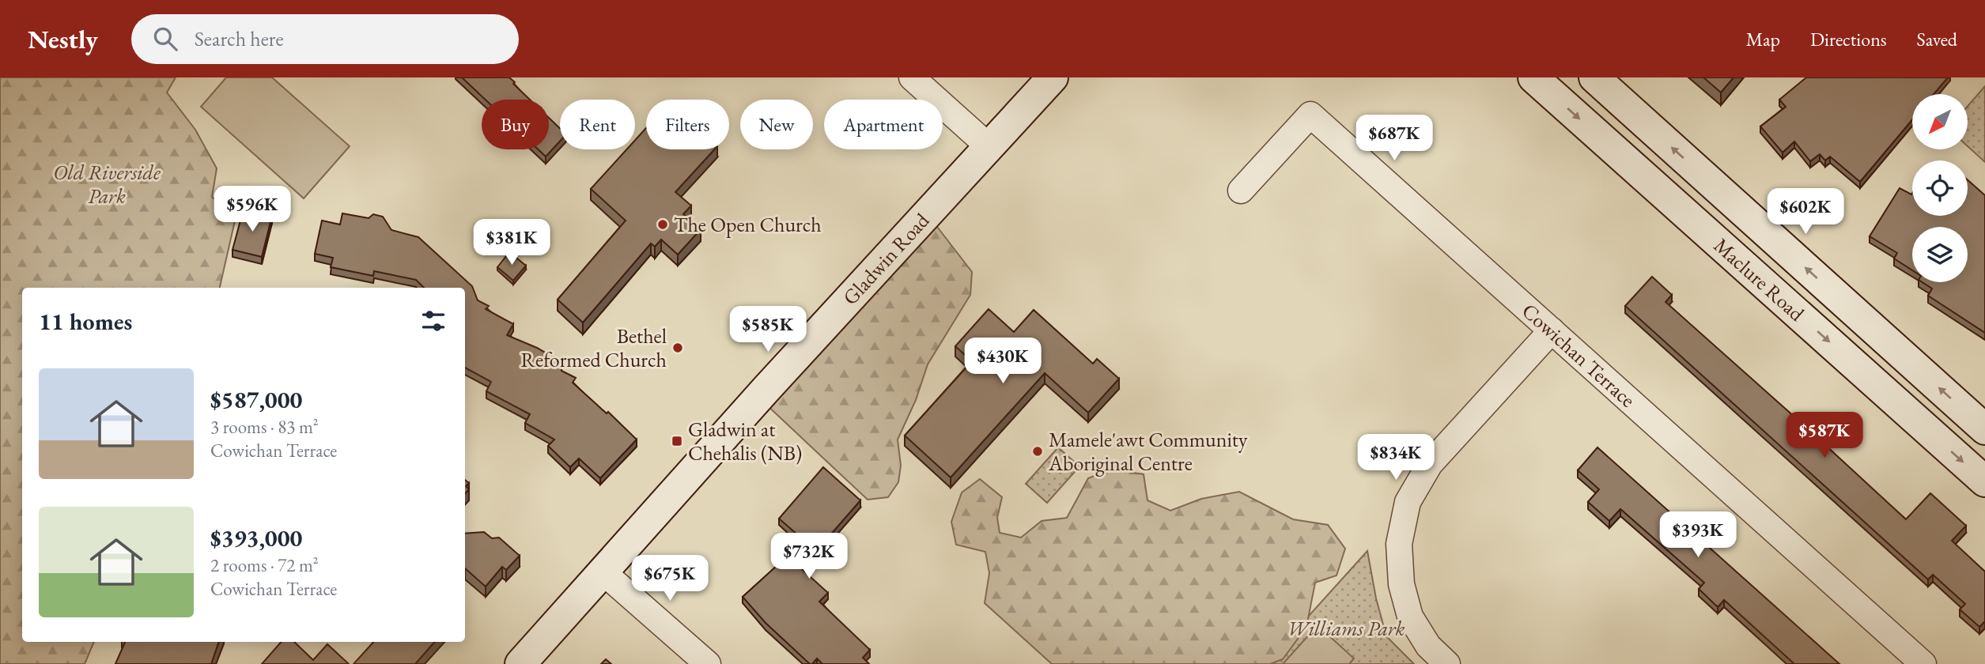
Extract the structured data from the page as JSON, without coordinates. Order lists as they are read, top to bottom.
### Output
{
  "streets": {
    "main road": ["Gladwin Road", "Maclure Road"],
    "street": ["Cowichan Terrace"]
  },
  "parks": ["Old Riverside Park", "Williams Park"],
  "places": {
    "other": ["The Open Church", "Bethel Reformed Church", "Mamele'awt Community Aboriginal Centre"],
    "transit": ["Gladwin at Chehalis (NB)"]
  },
  "north": "bottom left",
  "page": {
    "header": "Nestly",
    "search": "Search here",
    "nav": ["Map", "Directions", "Saved"],
    "chip": [
      "Buy",
      "Rent",
      "Filters",
      "New",
      "Apartment"
    ],
    "price": [
      "$687K",
      "$596K",
      "$602K",
      "$381K",
      "$585K",
      "$430K",
      "$587K",
      "$834K",
      "$393K",
      "$732K",
      "$675K"
    ],
    "heading": "11 homes",
    "list": [
      {
        "name": "$587,000",
        "note": "3 rooms · 83 m² · Cowichan Terrace"
      },
      {
        "name": "$393,000",
        "note": "2 rooms · 72 m² · Cowichan Terrace"
      }
    ]
  }
}
